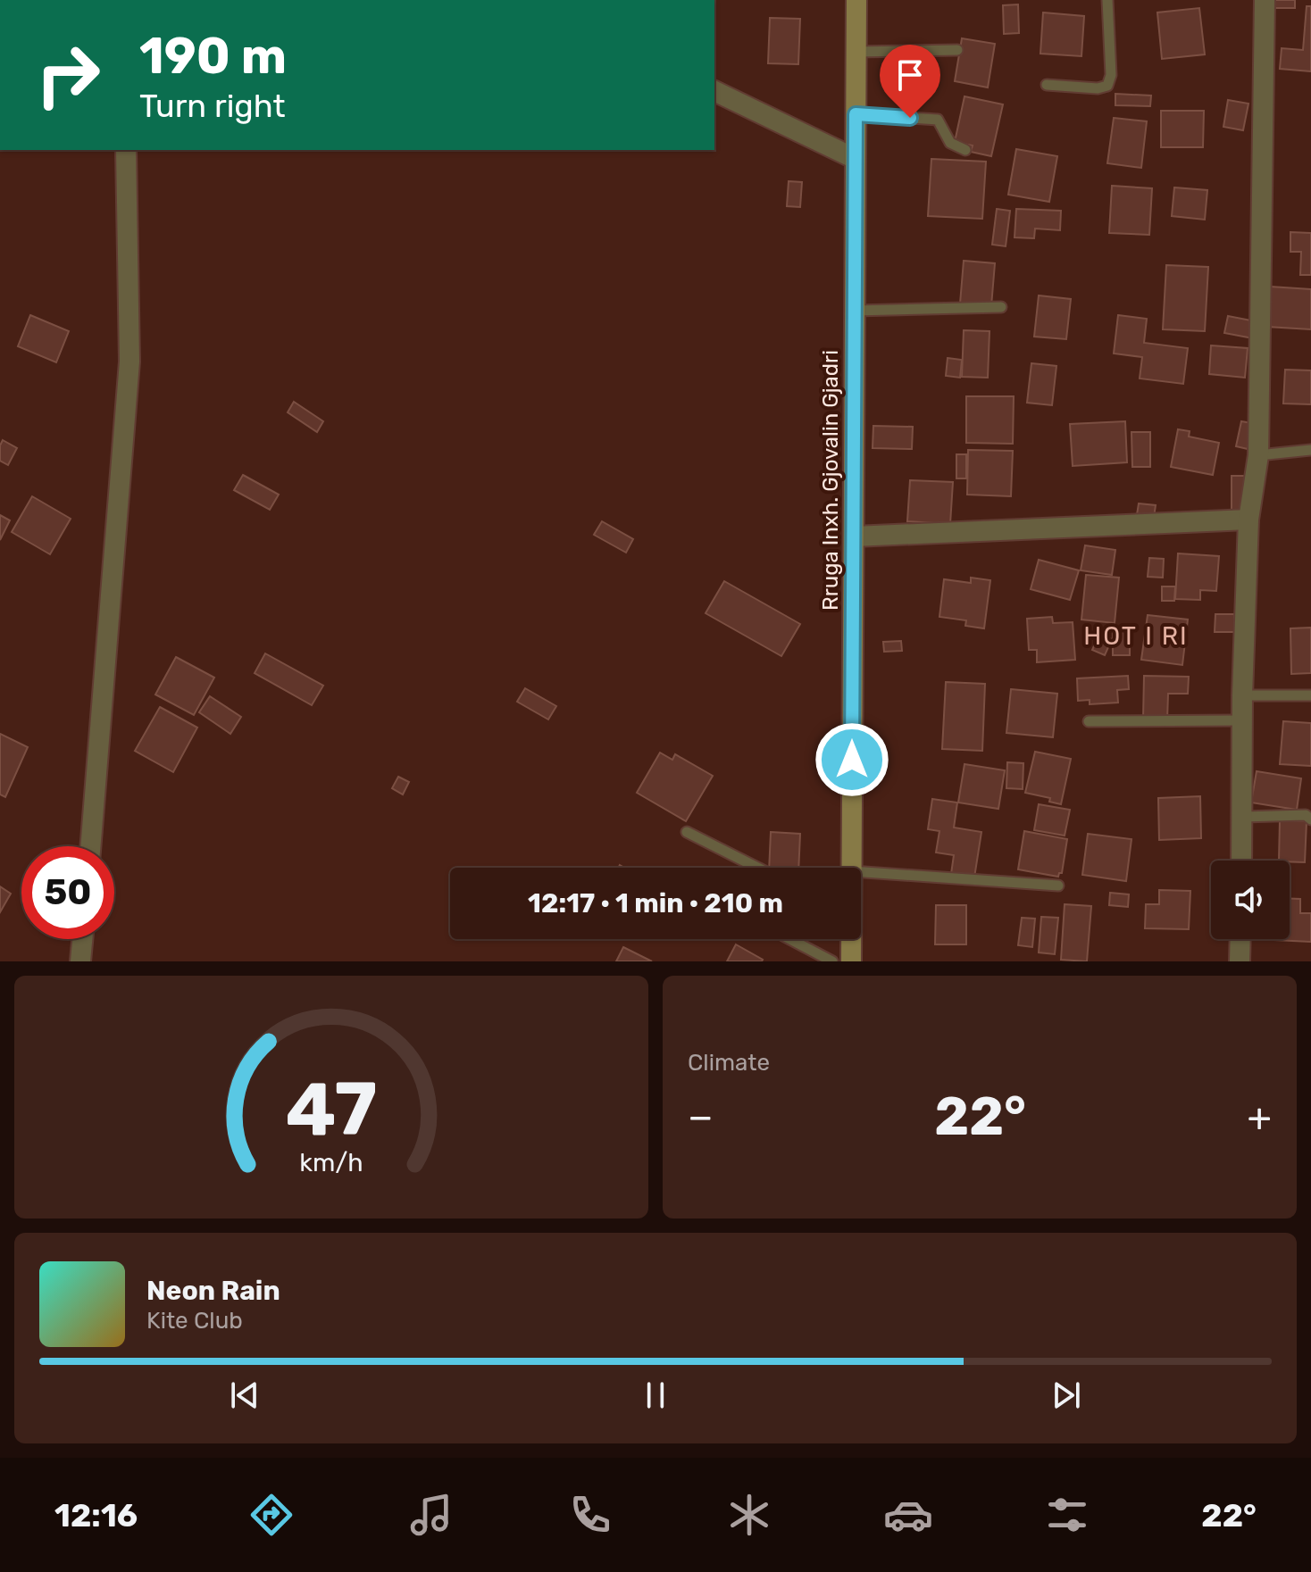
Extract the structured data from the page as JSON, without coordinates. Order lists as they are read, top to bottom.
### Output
{
  "streets": {
    "main road": ["Rruga Inxh. Gjovalin Gjadri"]
  },
  "districts": ["HOT I RI"],
  "page": {
    "turn": ["190 m", "Turn right"],
    "limit": "50",
    "trip": "12:17 · 1 min · 210 m",
    "tile": "Climate",
    "heat": ["−", "22°", "+"],
    "song": ["Neon Rain", "Kite Club"],
    "tabs": ["12:16", "22°"],
    "gauge": ["47", "km/h"]
  }
}
